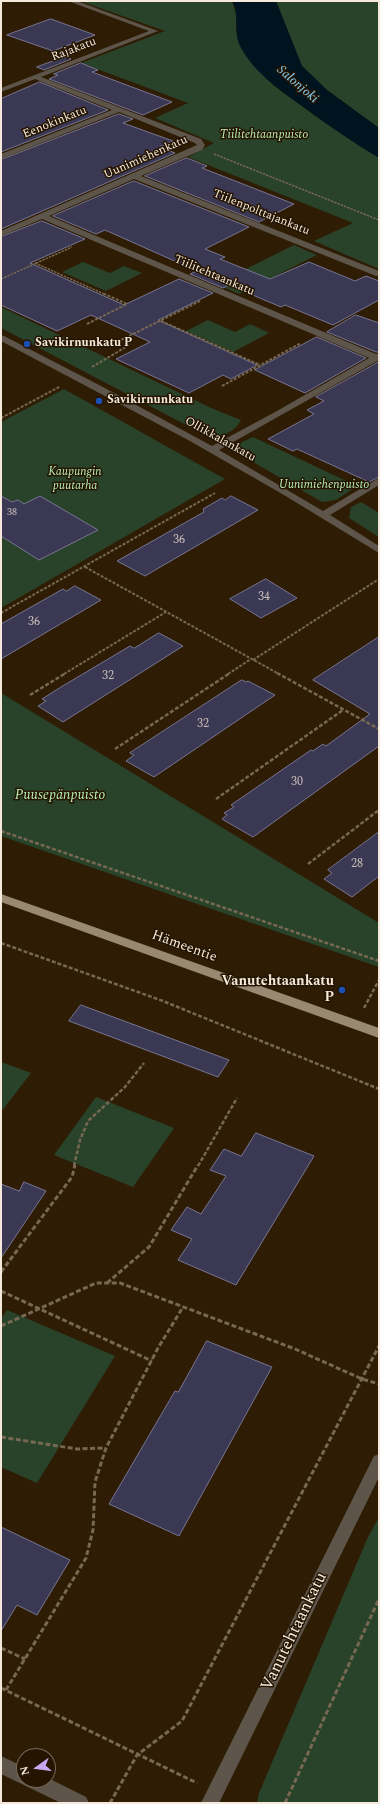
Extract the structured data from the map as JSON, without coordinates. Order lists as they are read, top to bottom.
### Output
{
  "streets": {
    "main road": ["Hämeentie"],
    "street": [
      "Rajakatu",
      "Eenokinkatu",
      "Uunimiehenkatu",
      "Tiilenpolttajankatu",
      "Tiilitehtaankatu",
      "Ollikkalankatu",
      "Vanutehtaankatu"
    ]
  },
  "crossings": [
    ["Rajakatu", "Uunimiehenkatu"],
    ["Eenokinkatu", "Uunimiehenkatu"],
    ["Uunimiehenkatu", "Tiilenpolttajankatu"],
    ["Uunimiehenkatu", "Tiilitehtaankatu"]
  ],
  "water": ["Salonjoki"],
  "parks": [
    "Tiilitehtaanpuisto",
    "Kaupungin puutarha",
    "Uunimiehenpuisto",
    "Puusepänpuisto"
  ],
  "places": ["Savikirnunkatu P", "Savikirnunkatu", "Vanutehtaankatu P"],
  "house_numbers": [
    "38",
    "36",
    "34",
    "36",
    "32",
    "32",
    "30",
    "28"
  ],
  "north": "left"
}
